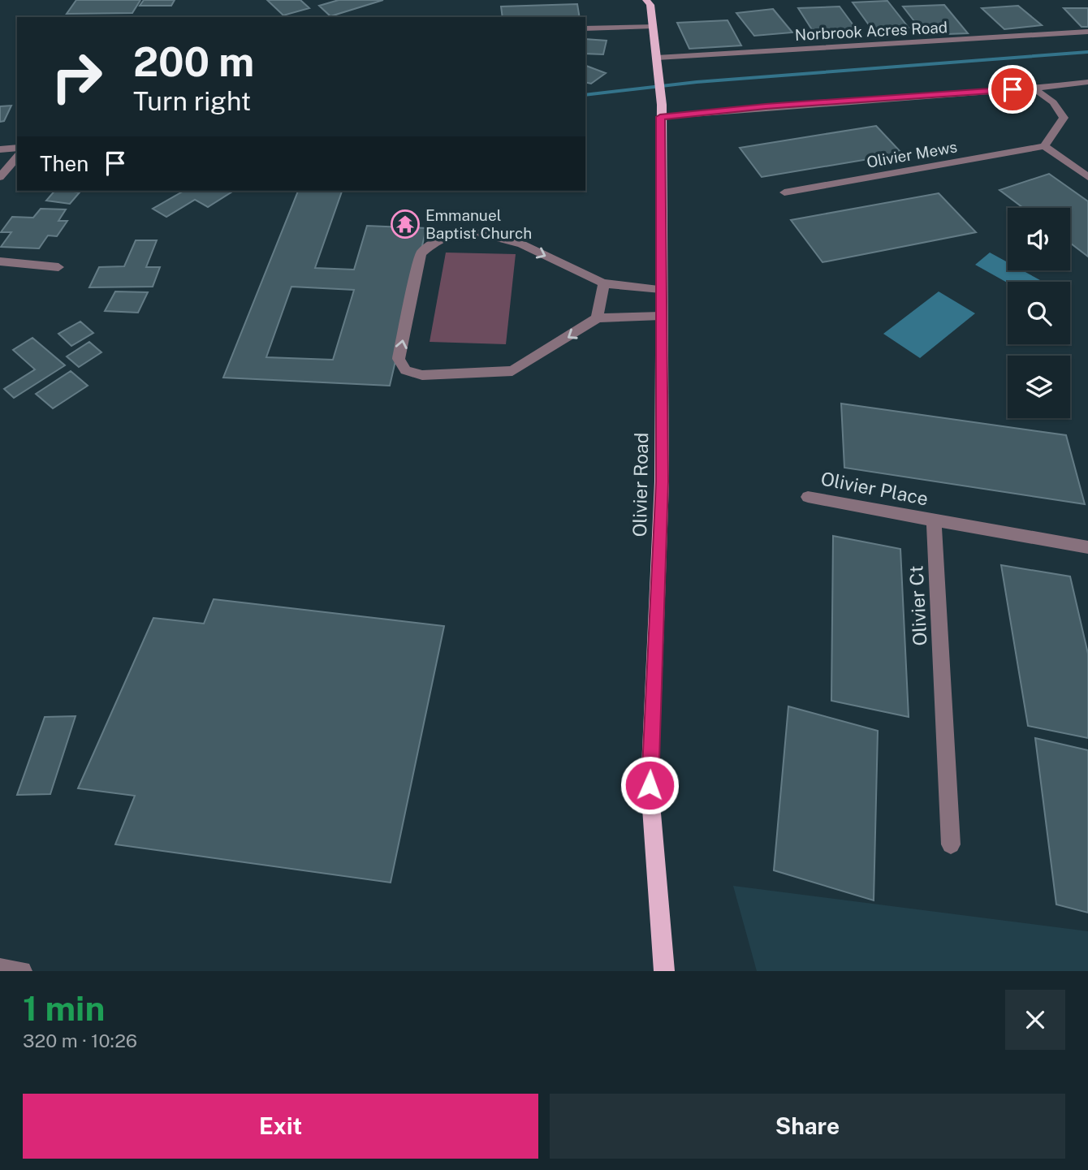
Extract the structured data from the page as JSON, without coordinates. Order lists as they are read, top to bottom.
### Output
{
  "streets": {
    "main road": ["Olivier Road"],
    "street": [
      "Norbrook Acres Road",
      "Olivier Mews",
      "Olivier Place",
      "Olivier Ct"
    ]
  },
  "crossings": [
    ["Norbrook Acres Road", "Olivier Road"],
    ["Olivier Place", "Olivier Ct"]
  ],
  "places": {
    "temple": ["Emmanuel Baptist Church"]
  },
  "page": {
    "turn": ["200 m", "Turn right"],
    "then": "Then",
    "heading": ["1 min", "320 m · 10:26"],
    "buttons": ["Exit", "Share"]
  }
}
